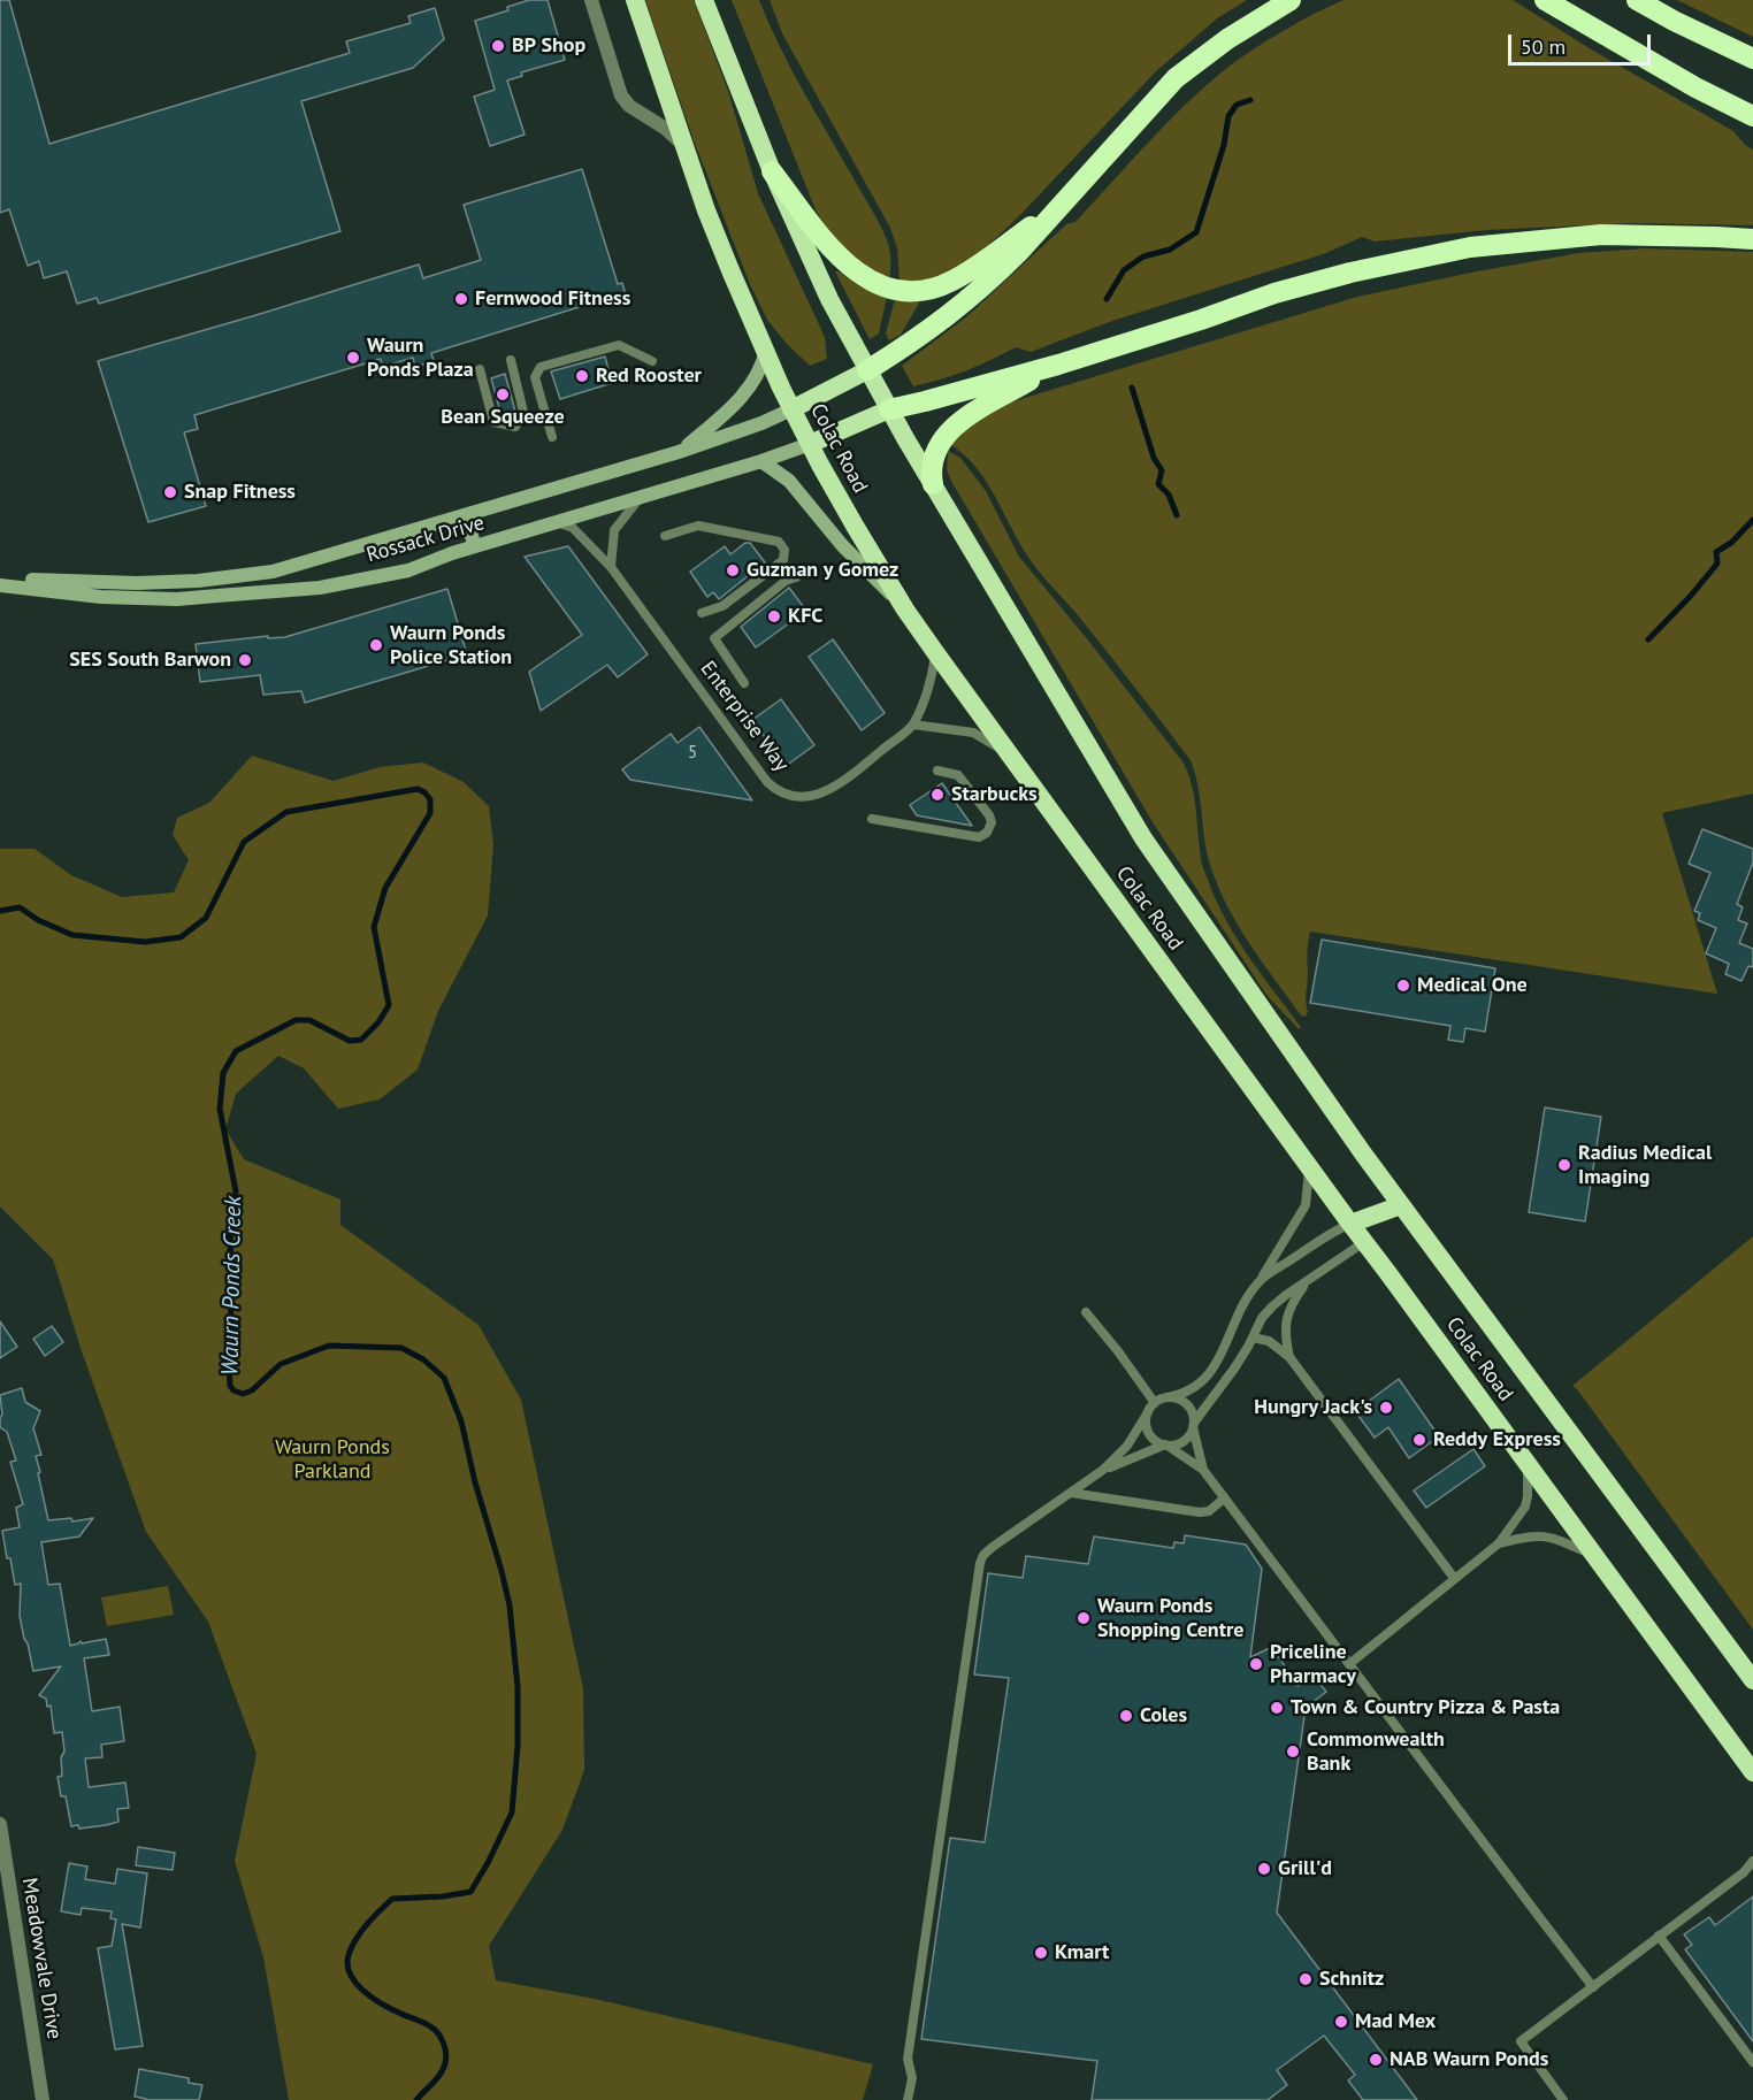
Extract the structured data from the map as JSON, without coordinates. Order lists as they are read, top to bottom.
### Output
{
  "streets": {
    "highway": ["Colac Road"],
    "main road": ["Rossack Drive"],
    "street": ["Meadowvale Drive"],
    "lane": ["Enterprise Way"]
  },
  "crossings": [
    ["Colac Road", "Rossack Drive"],
    ["Colac Road", "Enterprise Way"],
    ["Rossack Drive", "Enterprise Way"]
  ],
  "water": ["Waurn Ponds Creek"],
  "parks": ["Waurn Ponds Parkland"],
  "places": [
    "BP Shop",
    "Fernwood Fitness",
    "Waurn Ponds Plaza",
    "Red Rooster",
    "Bean Squeeze",
    "Snap Fitness",
    "Guzman y Gomez",
    "KFC",
    "Waurn Ponds Police Station",
    "SES South Barwon",
    "Starbucks",
    "Medical One",
    "Radius Medical Imaging",
    "Hungry Jack's",
    "Reddy Express",
    "Waurn Ponds Shopping Centre",
    "Priceline Pharmacy",
    "Town & Country Pizza & Pasta",
    "Coles",
    "Commonwealth Bank",
    "Grill'd",
    "Kmart",
    "Schnitz",
    "Mad Mex",
    "NAB Waurn Ponds"
  ],
  "house_numbers": ["5"],
  "scale_bar": "50 m"
}
